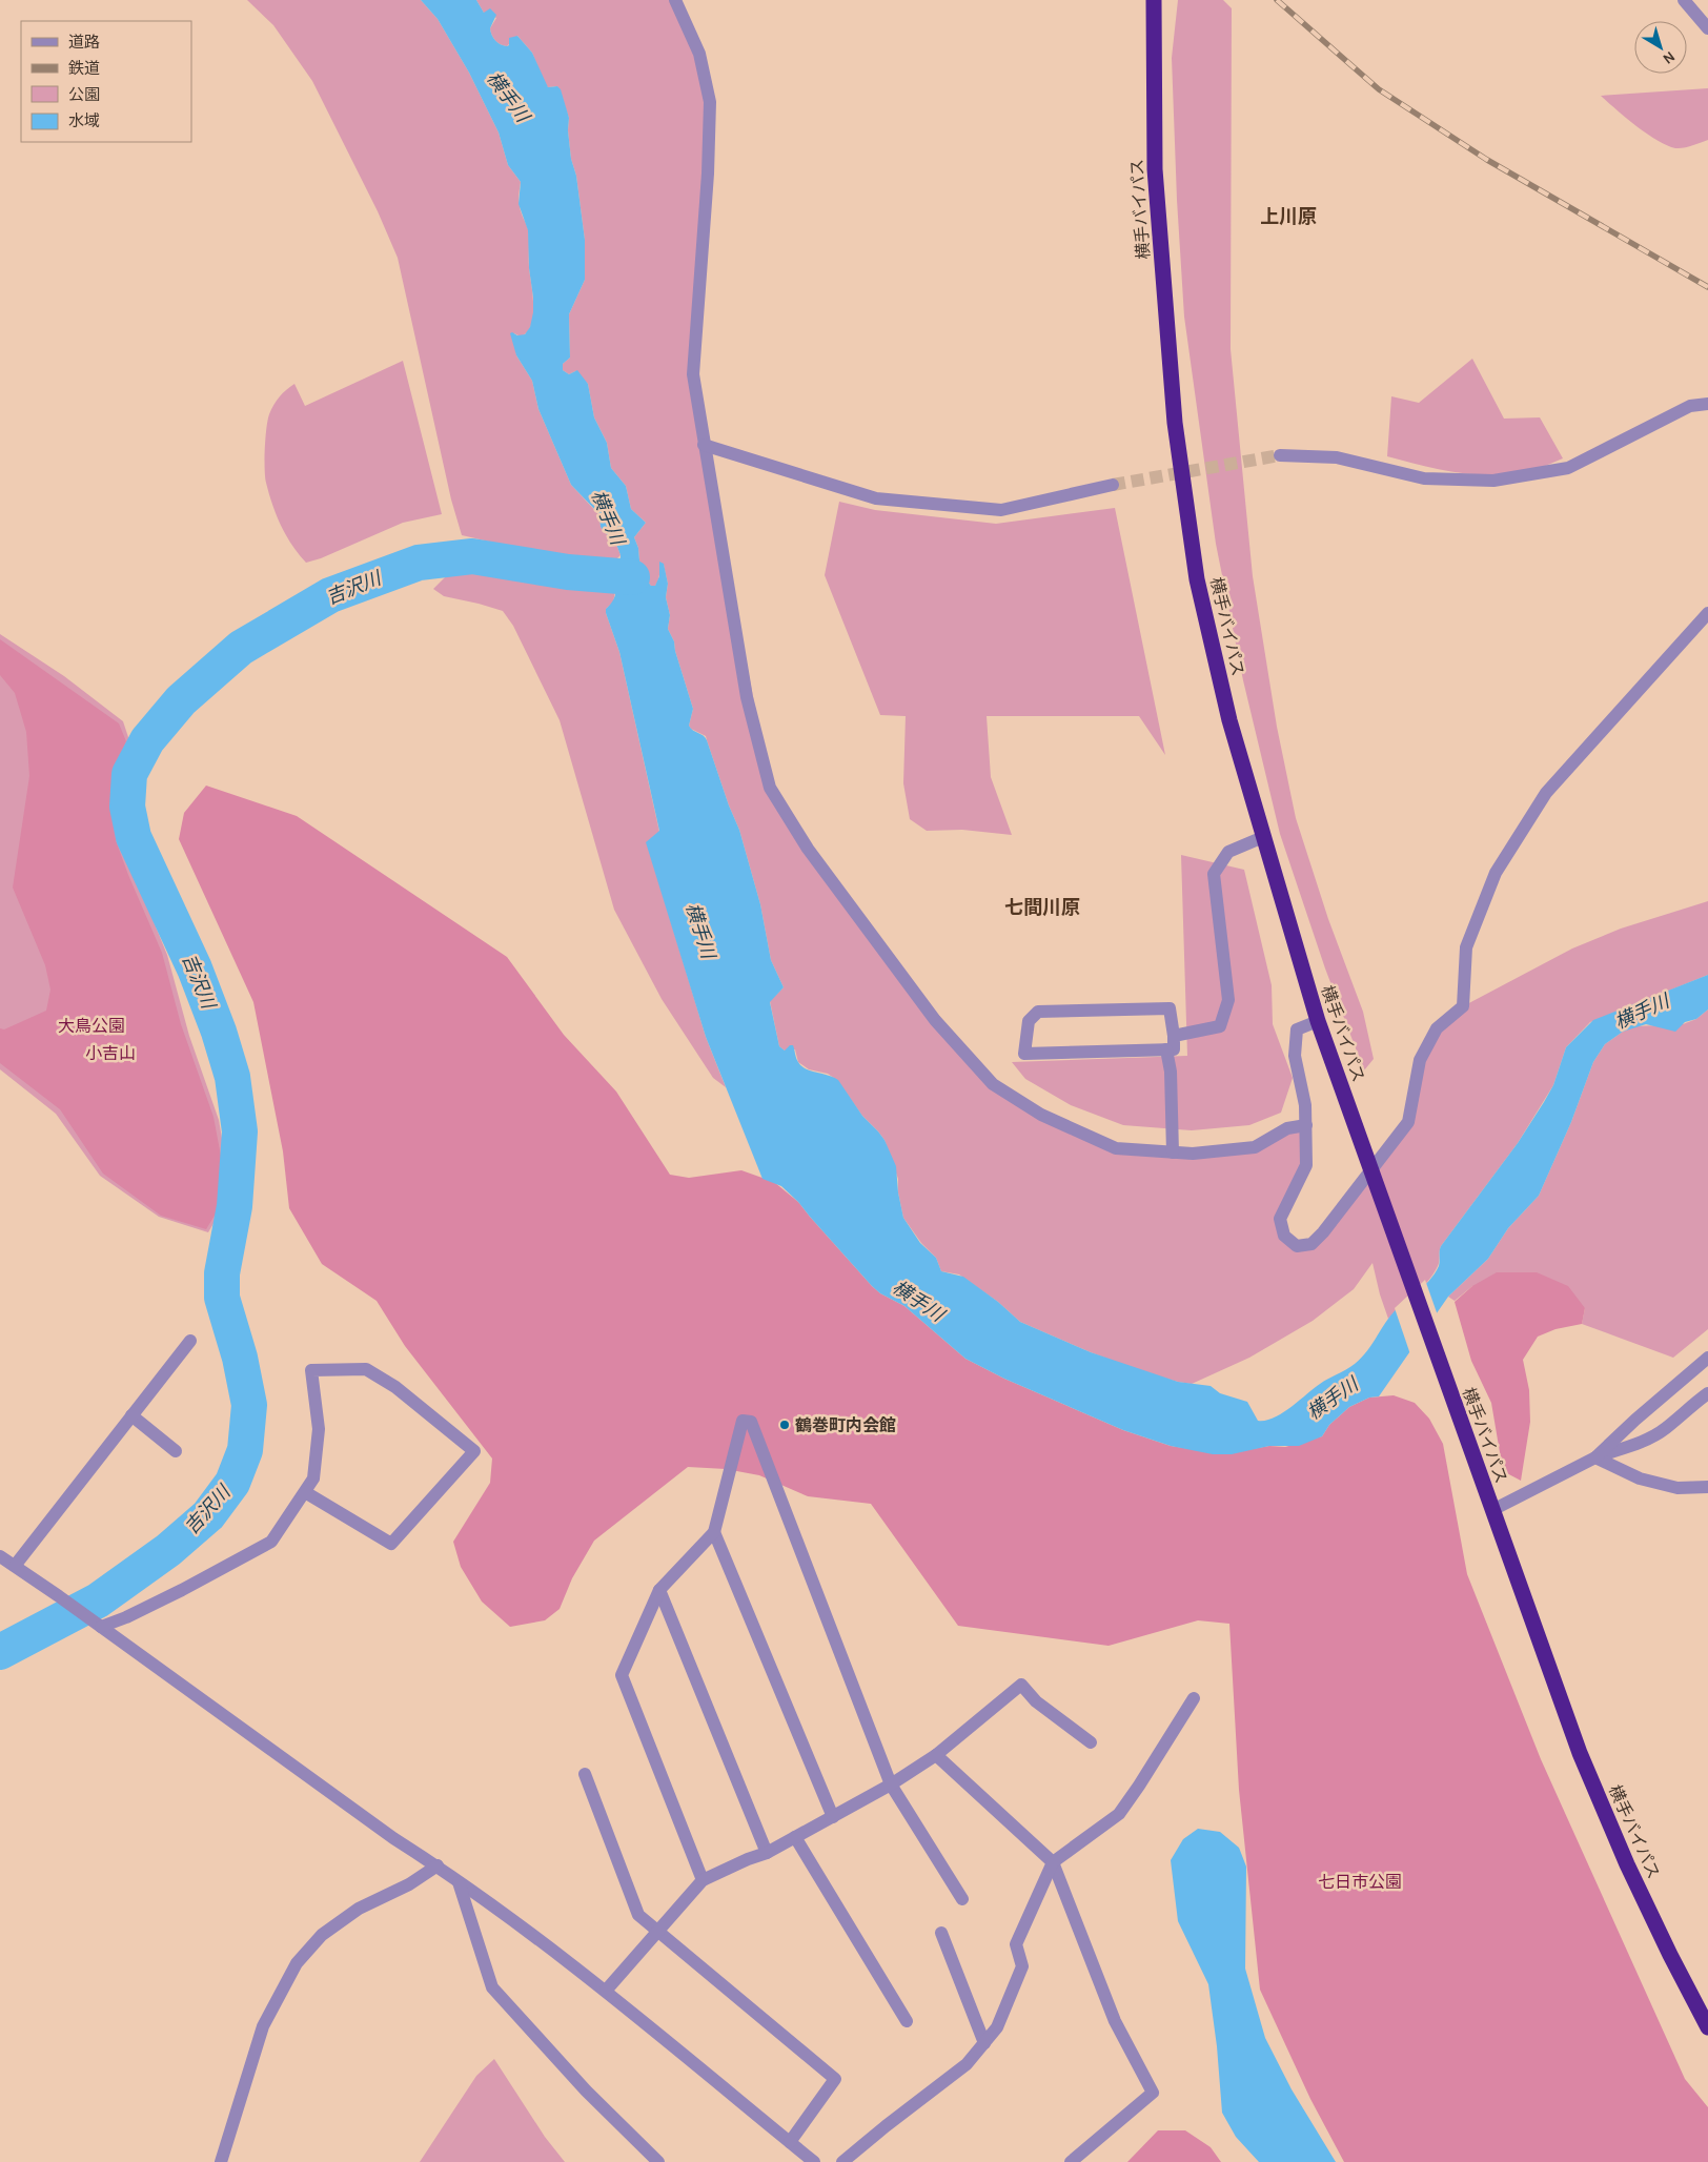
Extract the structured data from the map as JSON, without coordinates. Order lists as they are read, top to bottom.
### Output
{
  "streets": {
    "highway": ["横手バイパス"]
  },
  "districts": ["上川原", "七間川原"],
  "water": ["横手川", "吉沢川"],
  "parks": ["大鳥公園", "小吉山", "七日市公園"],
  "places": ["鶴巻町内会館"],
  "legend": [
    "道路",
    "鉄道",
    "公園",
    "水域"
  ],
  "north": "bottom right"
}
